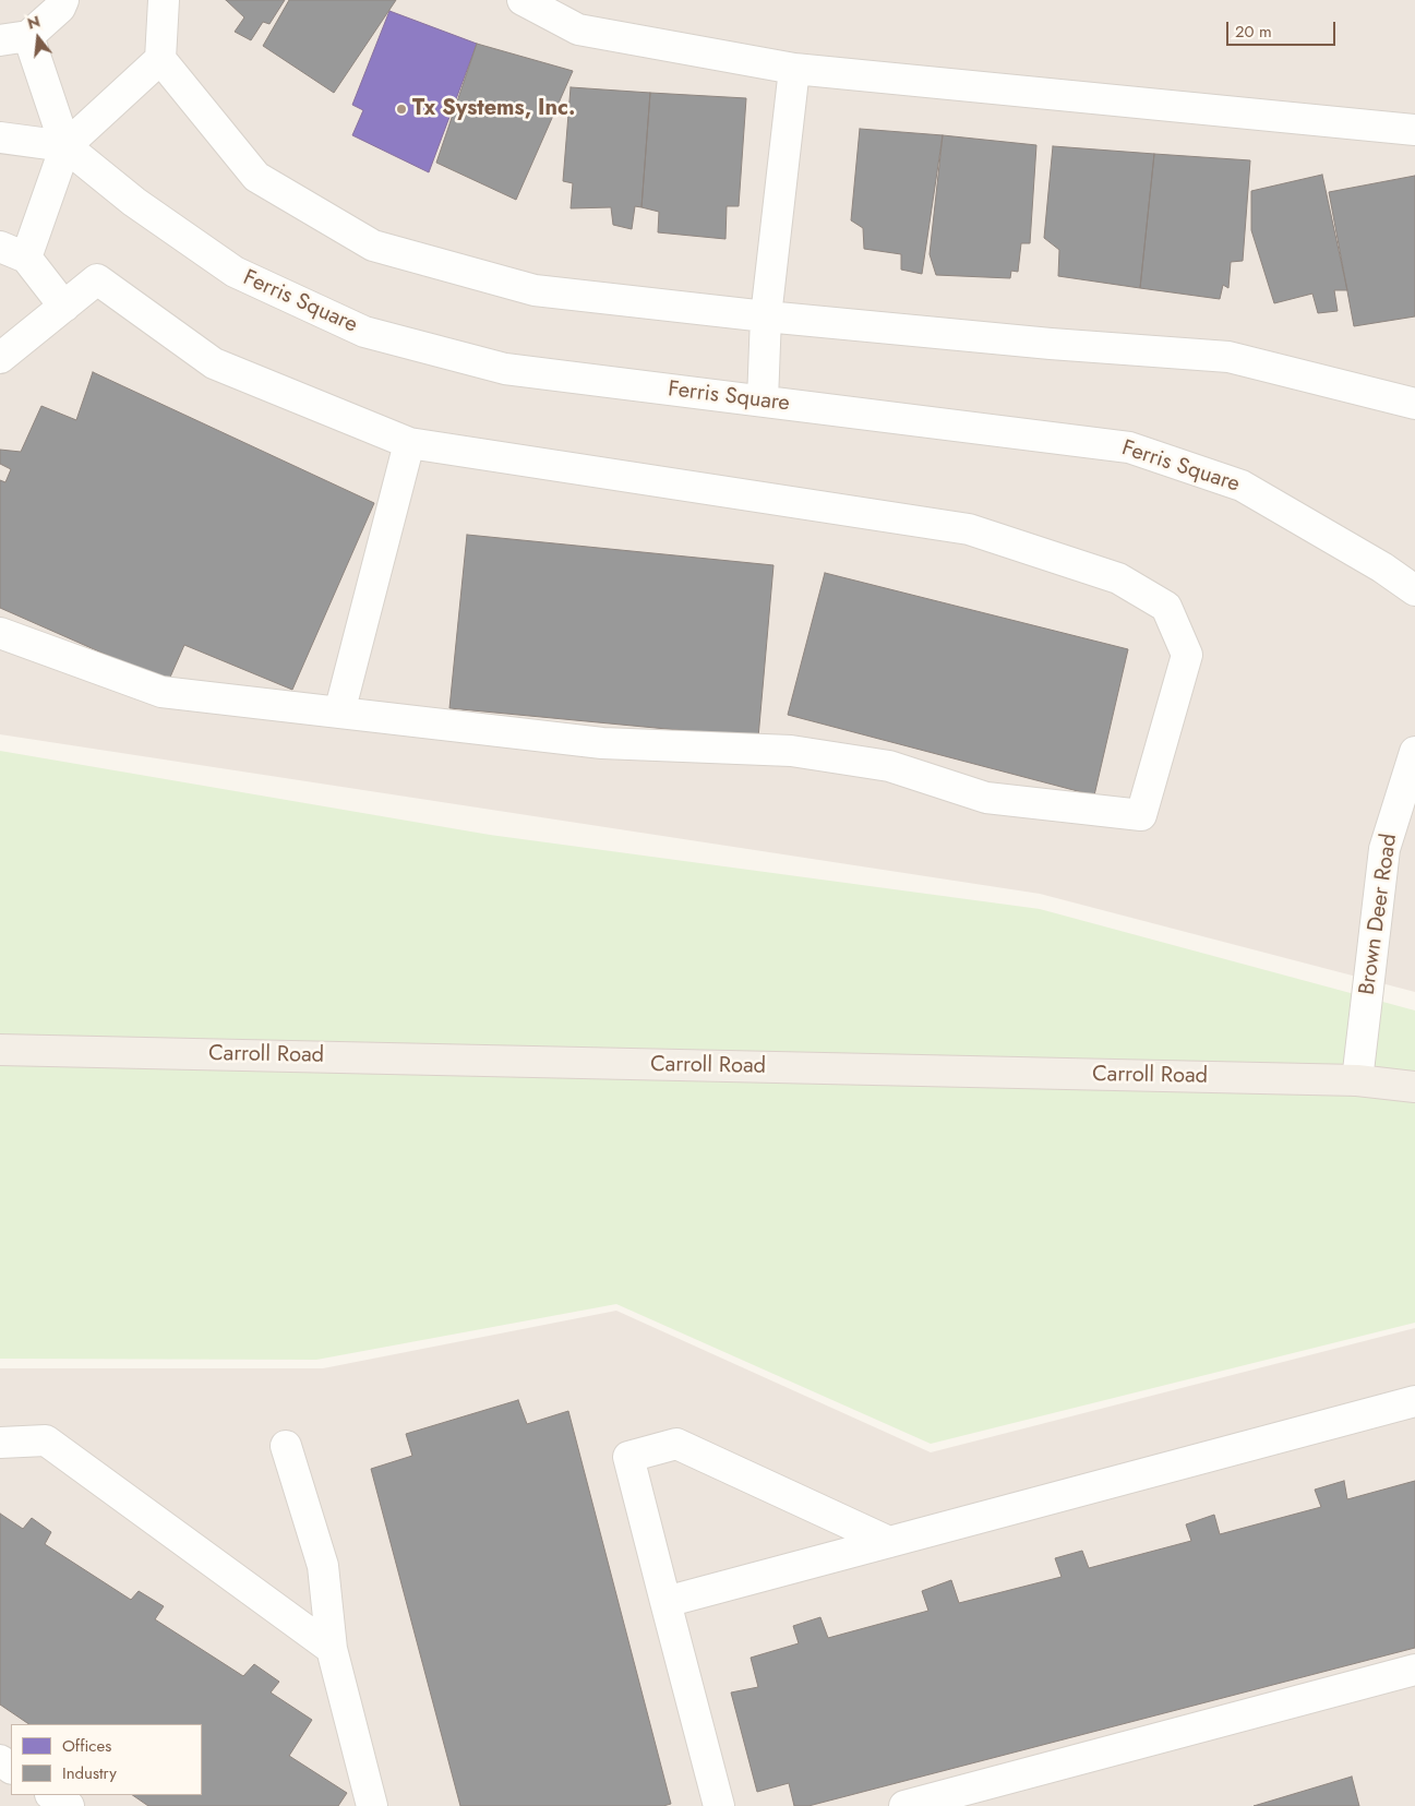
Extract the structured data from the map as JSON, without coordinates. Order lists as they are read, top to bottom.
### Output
{
  "streets": {
    "main road": ["Carroll Road"],
    "street": ["Ferris Square", "Brown Deer Road"]
  },
  "crossings": [
    ["Brown Deer Road", "Carroll Road"]
  ],
  "places": ["Tx Systems, Inc."],
  "legend": ["Offices", "Industry"],
  "scale_bar": "20 m",
  "north": "top"
}
